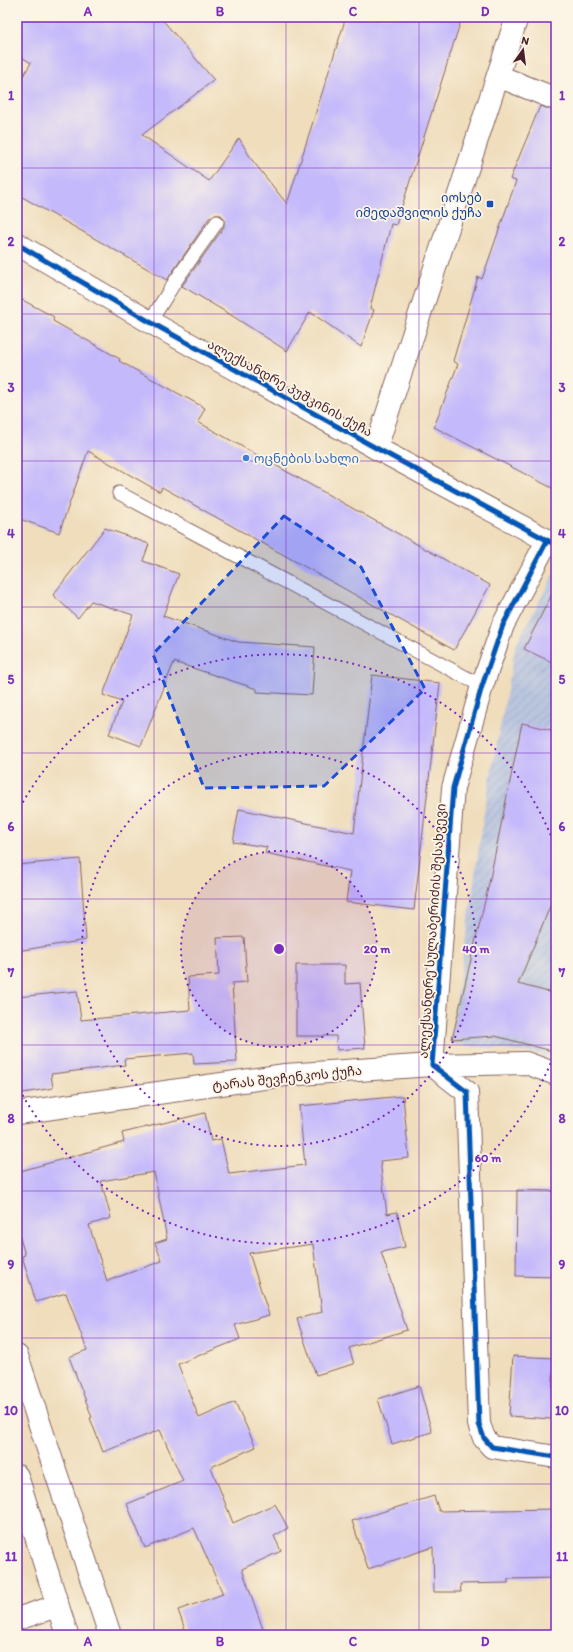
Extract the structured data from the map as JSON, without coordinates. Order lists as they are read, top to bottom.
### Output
{
  "streets": {
    "street": ["ალექსანდრე პუშკინის ქუჩა", "ალექსანდრე სულაბერიძის შესახვევი", "ტარას შევჩენკოს ქუჩა"]
  },
  "crossings": [
    ["ალექსანდრე პუშკინის ქუჩა", "ალექსანდრე სულაბერიძის შესახვევი"],
    ["ალექსანდრე სულაბერიძის შესახვევი", "ტარას შევჩენკოს ქუჩა"]
  ],
  "places": {
    "transit": ["იოსებ იმედაშვილის ქუჩა"],
    "other": ["ოცნების სახლი"]
  },
  "north": "top",
  "grid": {
    "columns": [
      "A",
      "B",
      "C",
      "D"
    ],
    "rows": [
      "1",
      "2",
      "3",
      "4",
      "5",
      "6",
      "7",
      "8",
      "9",
      "10",
      "11"
    ]
  },
  "rings": ["20 m", "40 m", "60 m"]
}
